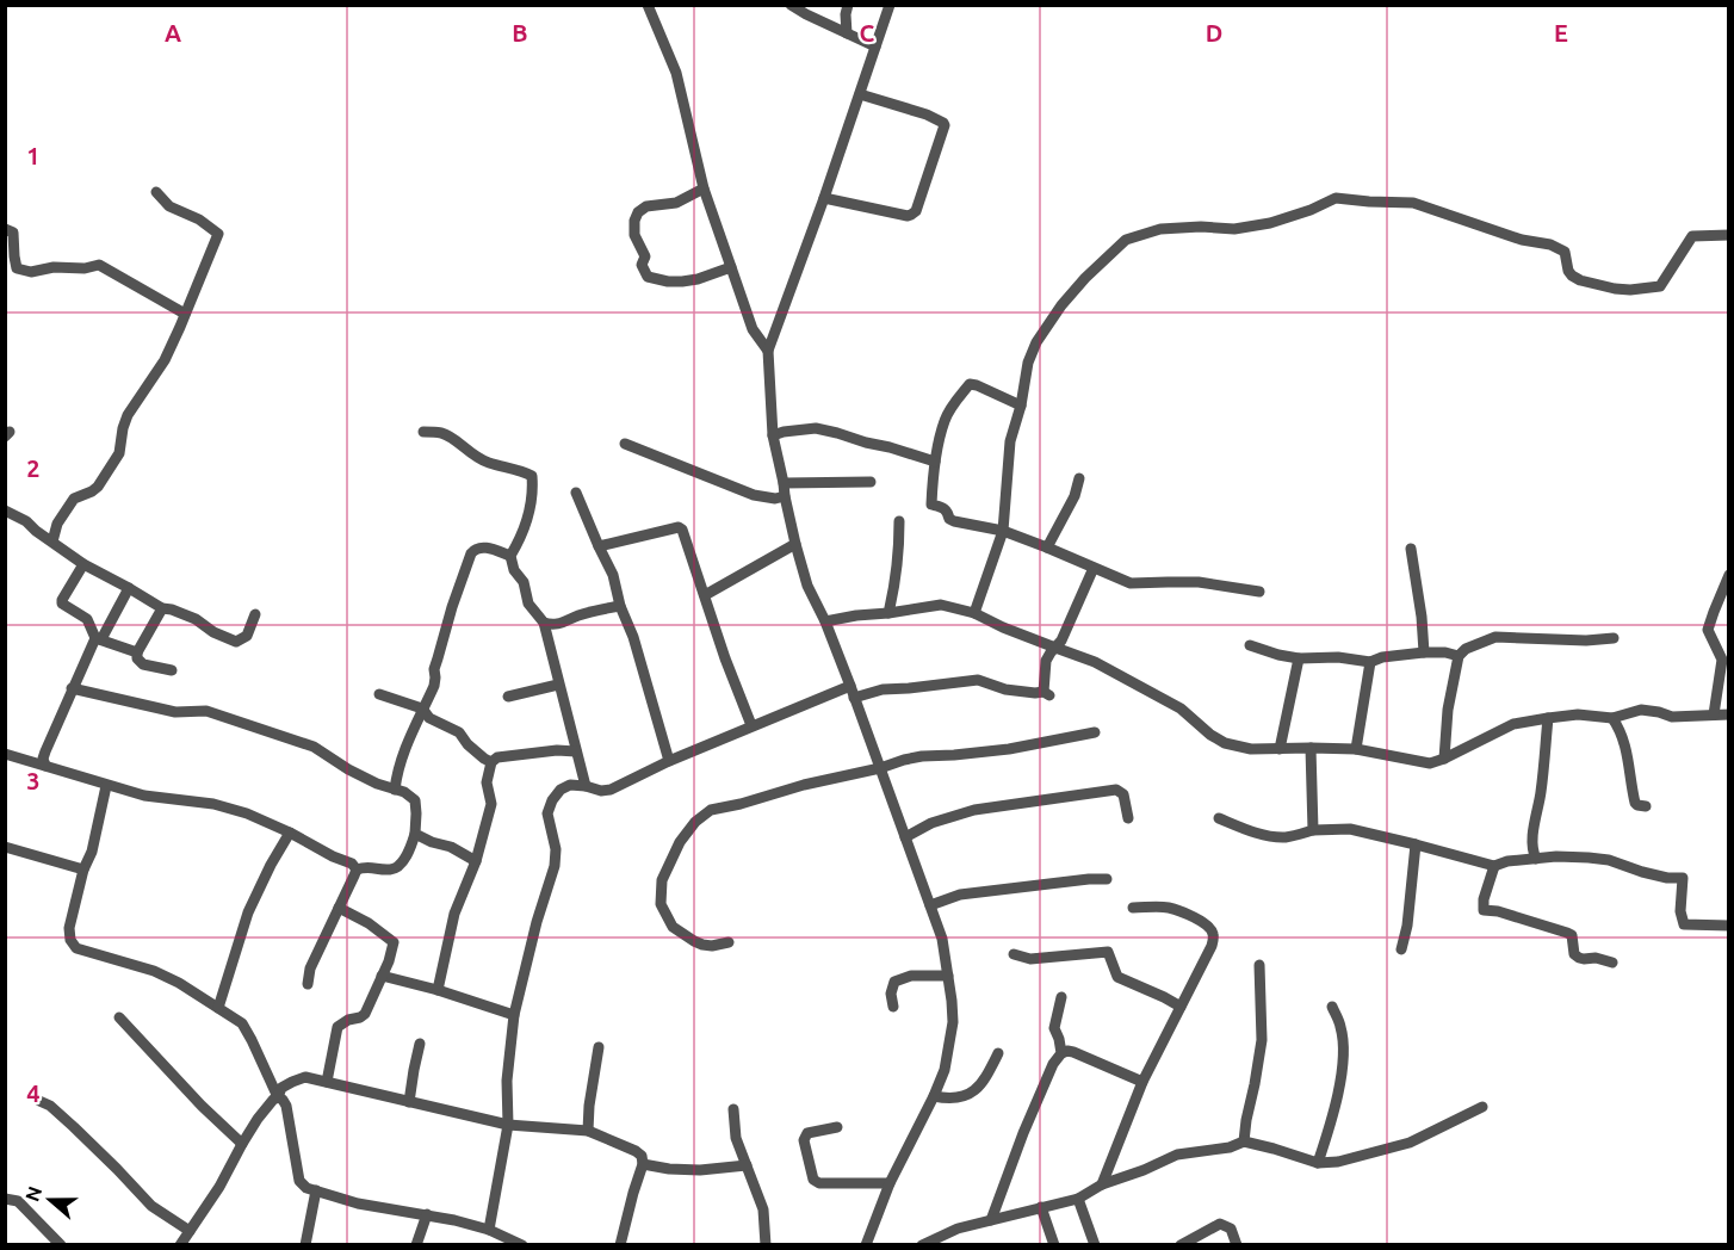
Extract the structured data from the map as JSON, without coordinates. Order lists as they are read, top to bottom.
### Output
{
  "north": "left",
  "grid": {
    "columns": [
      "A",
      "B",
      "C",
      "D",
      "E"
    ],
    "rows": [
      "1",
      "2",
      "3",
      "4"
    ]
  }
}
